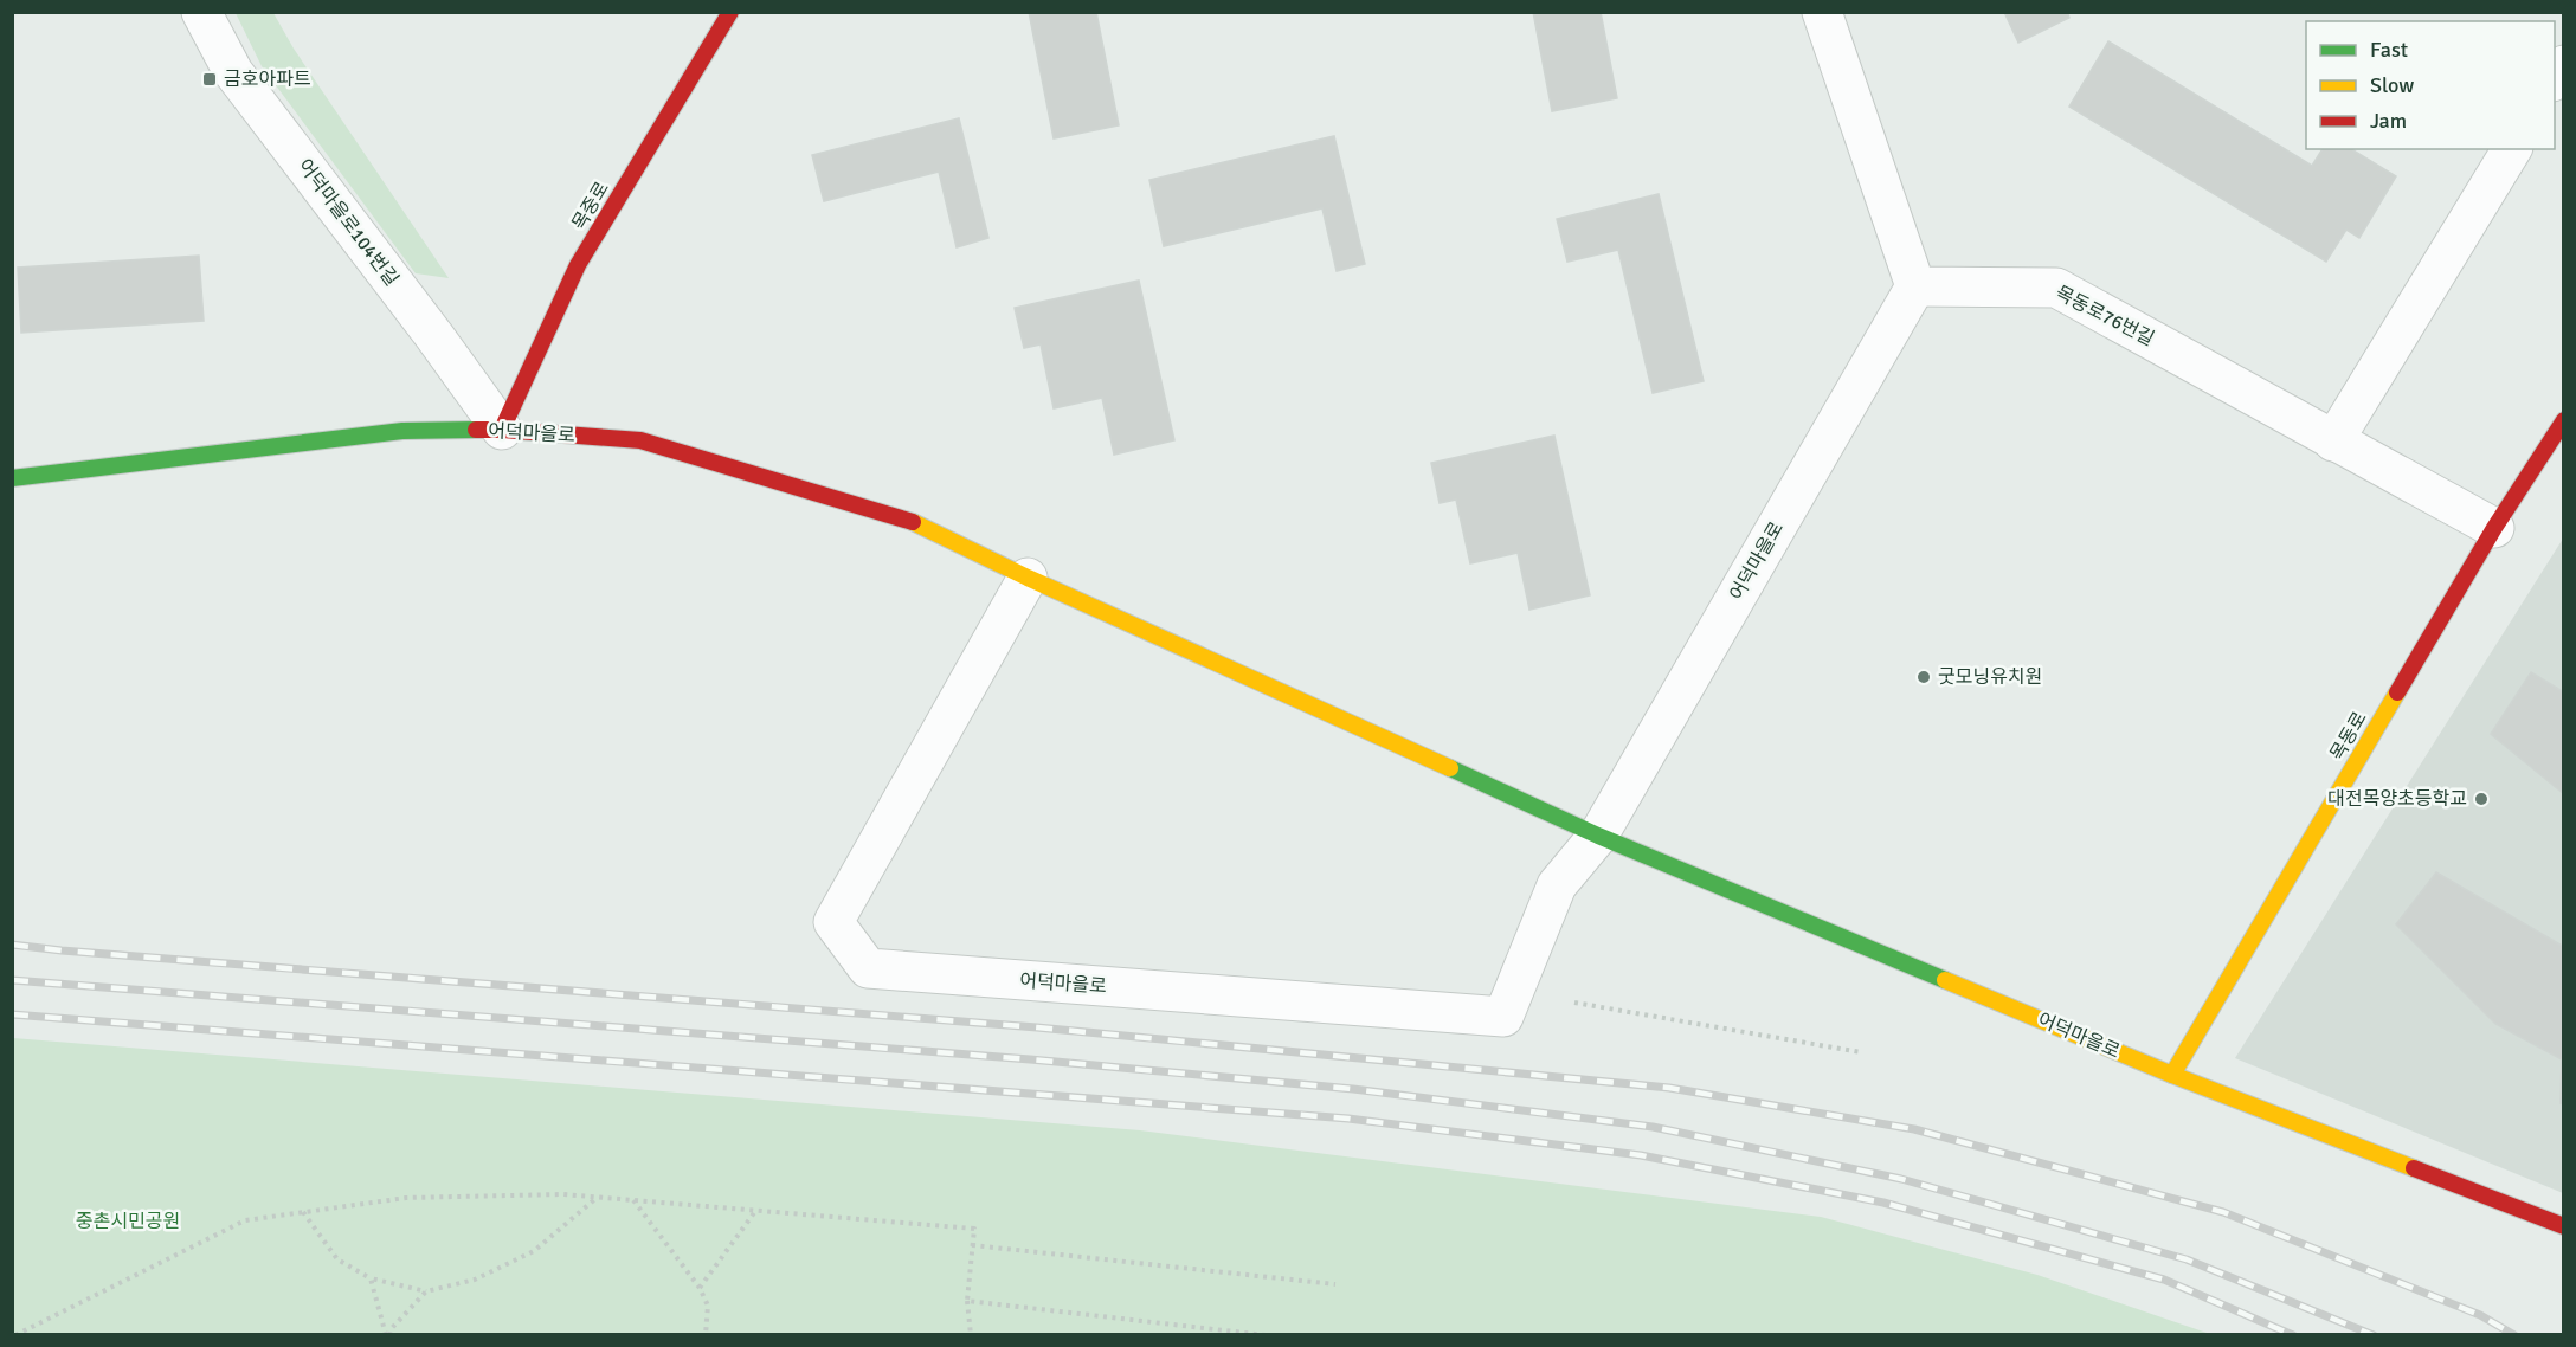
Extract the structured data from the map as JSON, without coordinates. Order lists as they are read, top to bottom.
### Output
{
  "streets": {
    "main road": ["목중로", "어덕마을로", "목동로"],
    "street": ["어덕마을로104번길", "목동로76번길"]
  },
  "crossings": [
    ["목중로", "어덕마을로104번길"],
    ["목중로", "어덕마을로"],
    ["어덕마을로104번길", "어덕마을로"],
    ["목동로76번길", "어덕마을로"],
    ["목동로76번길", "목동로"],
    ["어덕마을로", "목동로"]
  ],
  "parks": ["중촌시민공원"],
  "places": {
    "transit": ["금호아파트"],
    "other": ["굿모닝유치원", "대전목양초등학교"]
  },
  "legend": ["Fast", "Slow", "Jam"]
}
